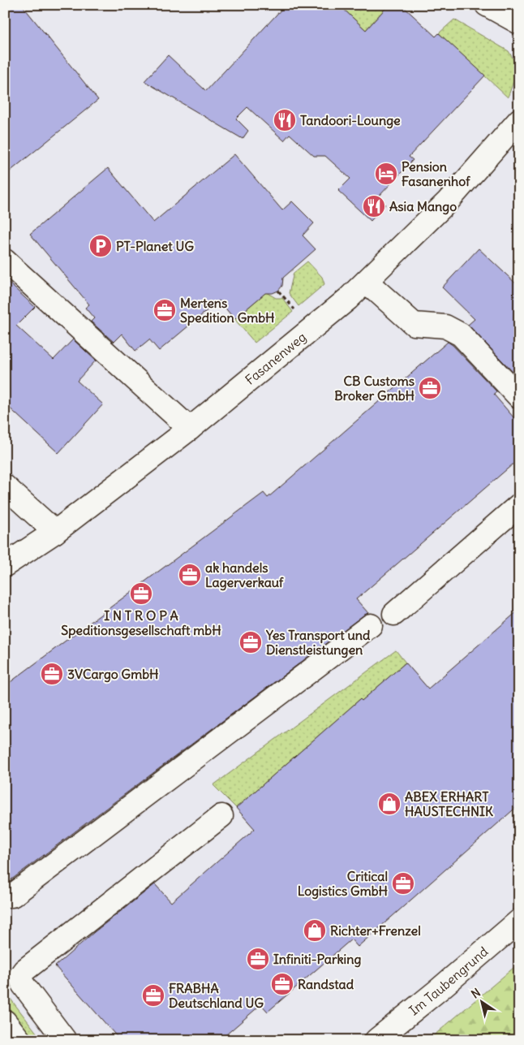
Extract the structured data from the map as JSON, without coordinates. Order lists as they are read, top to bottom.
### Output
{
  "streets": {
    "street": ["Fasanenweg", "Im Taubengrund"]
  },
  "places": {
    "restaurant": ["Tandoori-Lounge", "Asia Mango"],
    "hotel": ["Pension Fasanenhof"],
    "parking": ["PT-Planet UG"],
    "office": [
      "Mertens Spedition GmbH",
      "CB Customs Broker GmbH",
      "ak handels Lagerverkauf",
      "I N T R O P A Speditionsgesellschaft mbH",
      "Yes Transport und Dienstleistungen",
      "3VCargo GmbH",
      "Critical Logistics GmbH",
      "Infiniti-Parking",
      "Randstad",
      "FRABHA Deutschland UG"
    ],
    "shop": ["ABEX ERHART HAUSTECHNIK", "Richter+Frenzel"]
  },
  "north": "top left"
}
